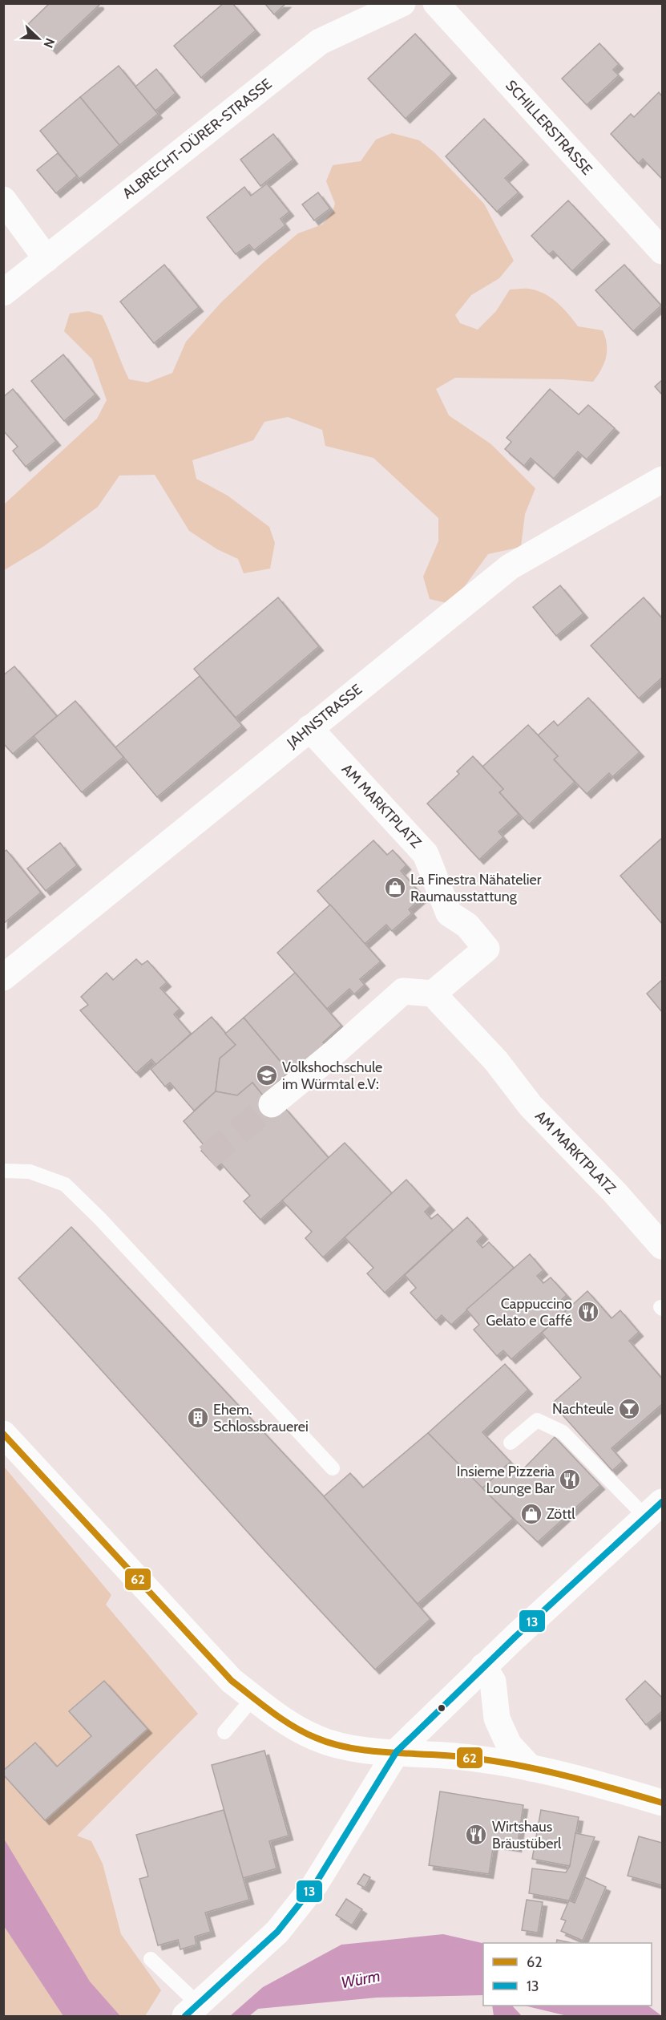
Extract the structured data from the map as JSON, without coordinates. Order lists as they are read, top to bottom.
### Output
{
  "streets": {
    "street": [
      "SCHILLERSTRASSE",
      "ALBRECHT-DÜRER-STRASSE",
      "JAHNSTRASSE",
      "AM MARKTPLATZ"
    ]
  },
  "crossings": [
    ["JAHNSTRASSE", "AM MARKTPLATZ"]
  ],
  "water": ["Würm"],
  "places": {
    "shop": ["La Finestra Nähatelier Raumausstattung", "Zöttl"],
    "school or university": ["Volkshochschule im Würmtal e.V:"],
    "restaurant": ["Cappuccino Gelato e Caffé", "Insieme Pizzeria Lounge Bar", "Wirtshaus Bräustüberl"],
    "bar": ["Nachteule"],
    "building": ["Ehem. Schlossbrauerei"]
  },
  "lines": ["transit line 62", "transit line 13"],
  "legend": ["62", "13"],
  "north": "bottom right"
}
